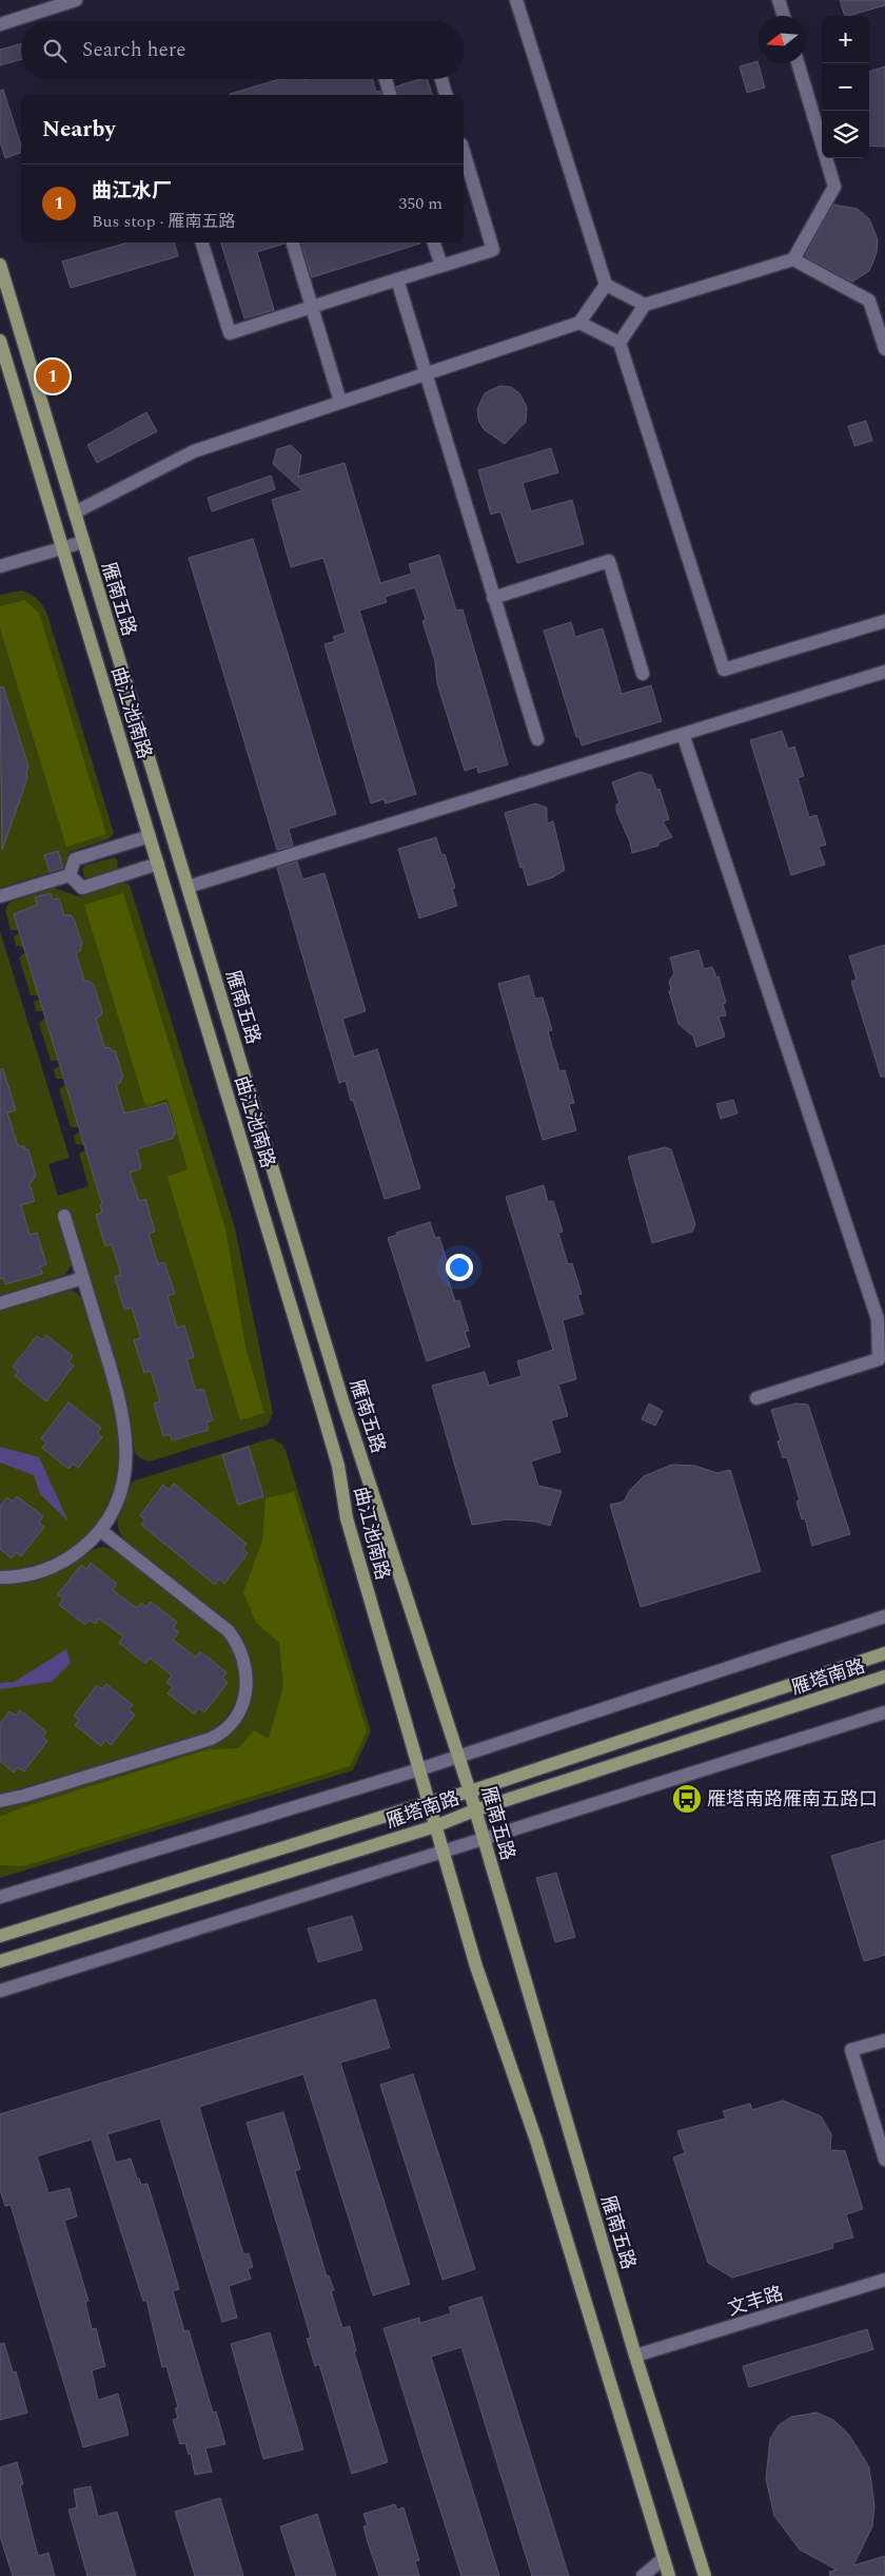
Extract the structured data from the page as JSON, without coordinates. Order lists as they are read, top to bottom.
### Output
{
  "streets": {
    "main road": ["雁南五路", "曲江池南路", "雁塔南路"],
    "street": ["文丰路"]
  },
  "crossings": [
    ["雁南五路", "雁塔南路"],
    ["雁南五路", "文丰路"],
    ["曲江池南路", "雁塔南路"]
  ],
  "places": {
    "bus stop": ["雁塔南路雁南五路口"]
  },
  "north": "left",
  "page": {
    "map_buttons": ["+", "−"],
    "search": "Search here",
    "heading": "Nearby",
    "list": [
      {
        "mark": "1",
        "name": "曲江水厂",
        "note": "Bus stop · 雁南五路",
        "value": "350 m"
      }
    ],
    "pins": "1"
  }
}
